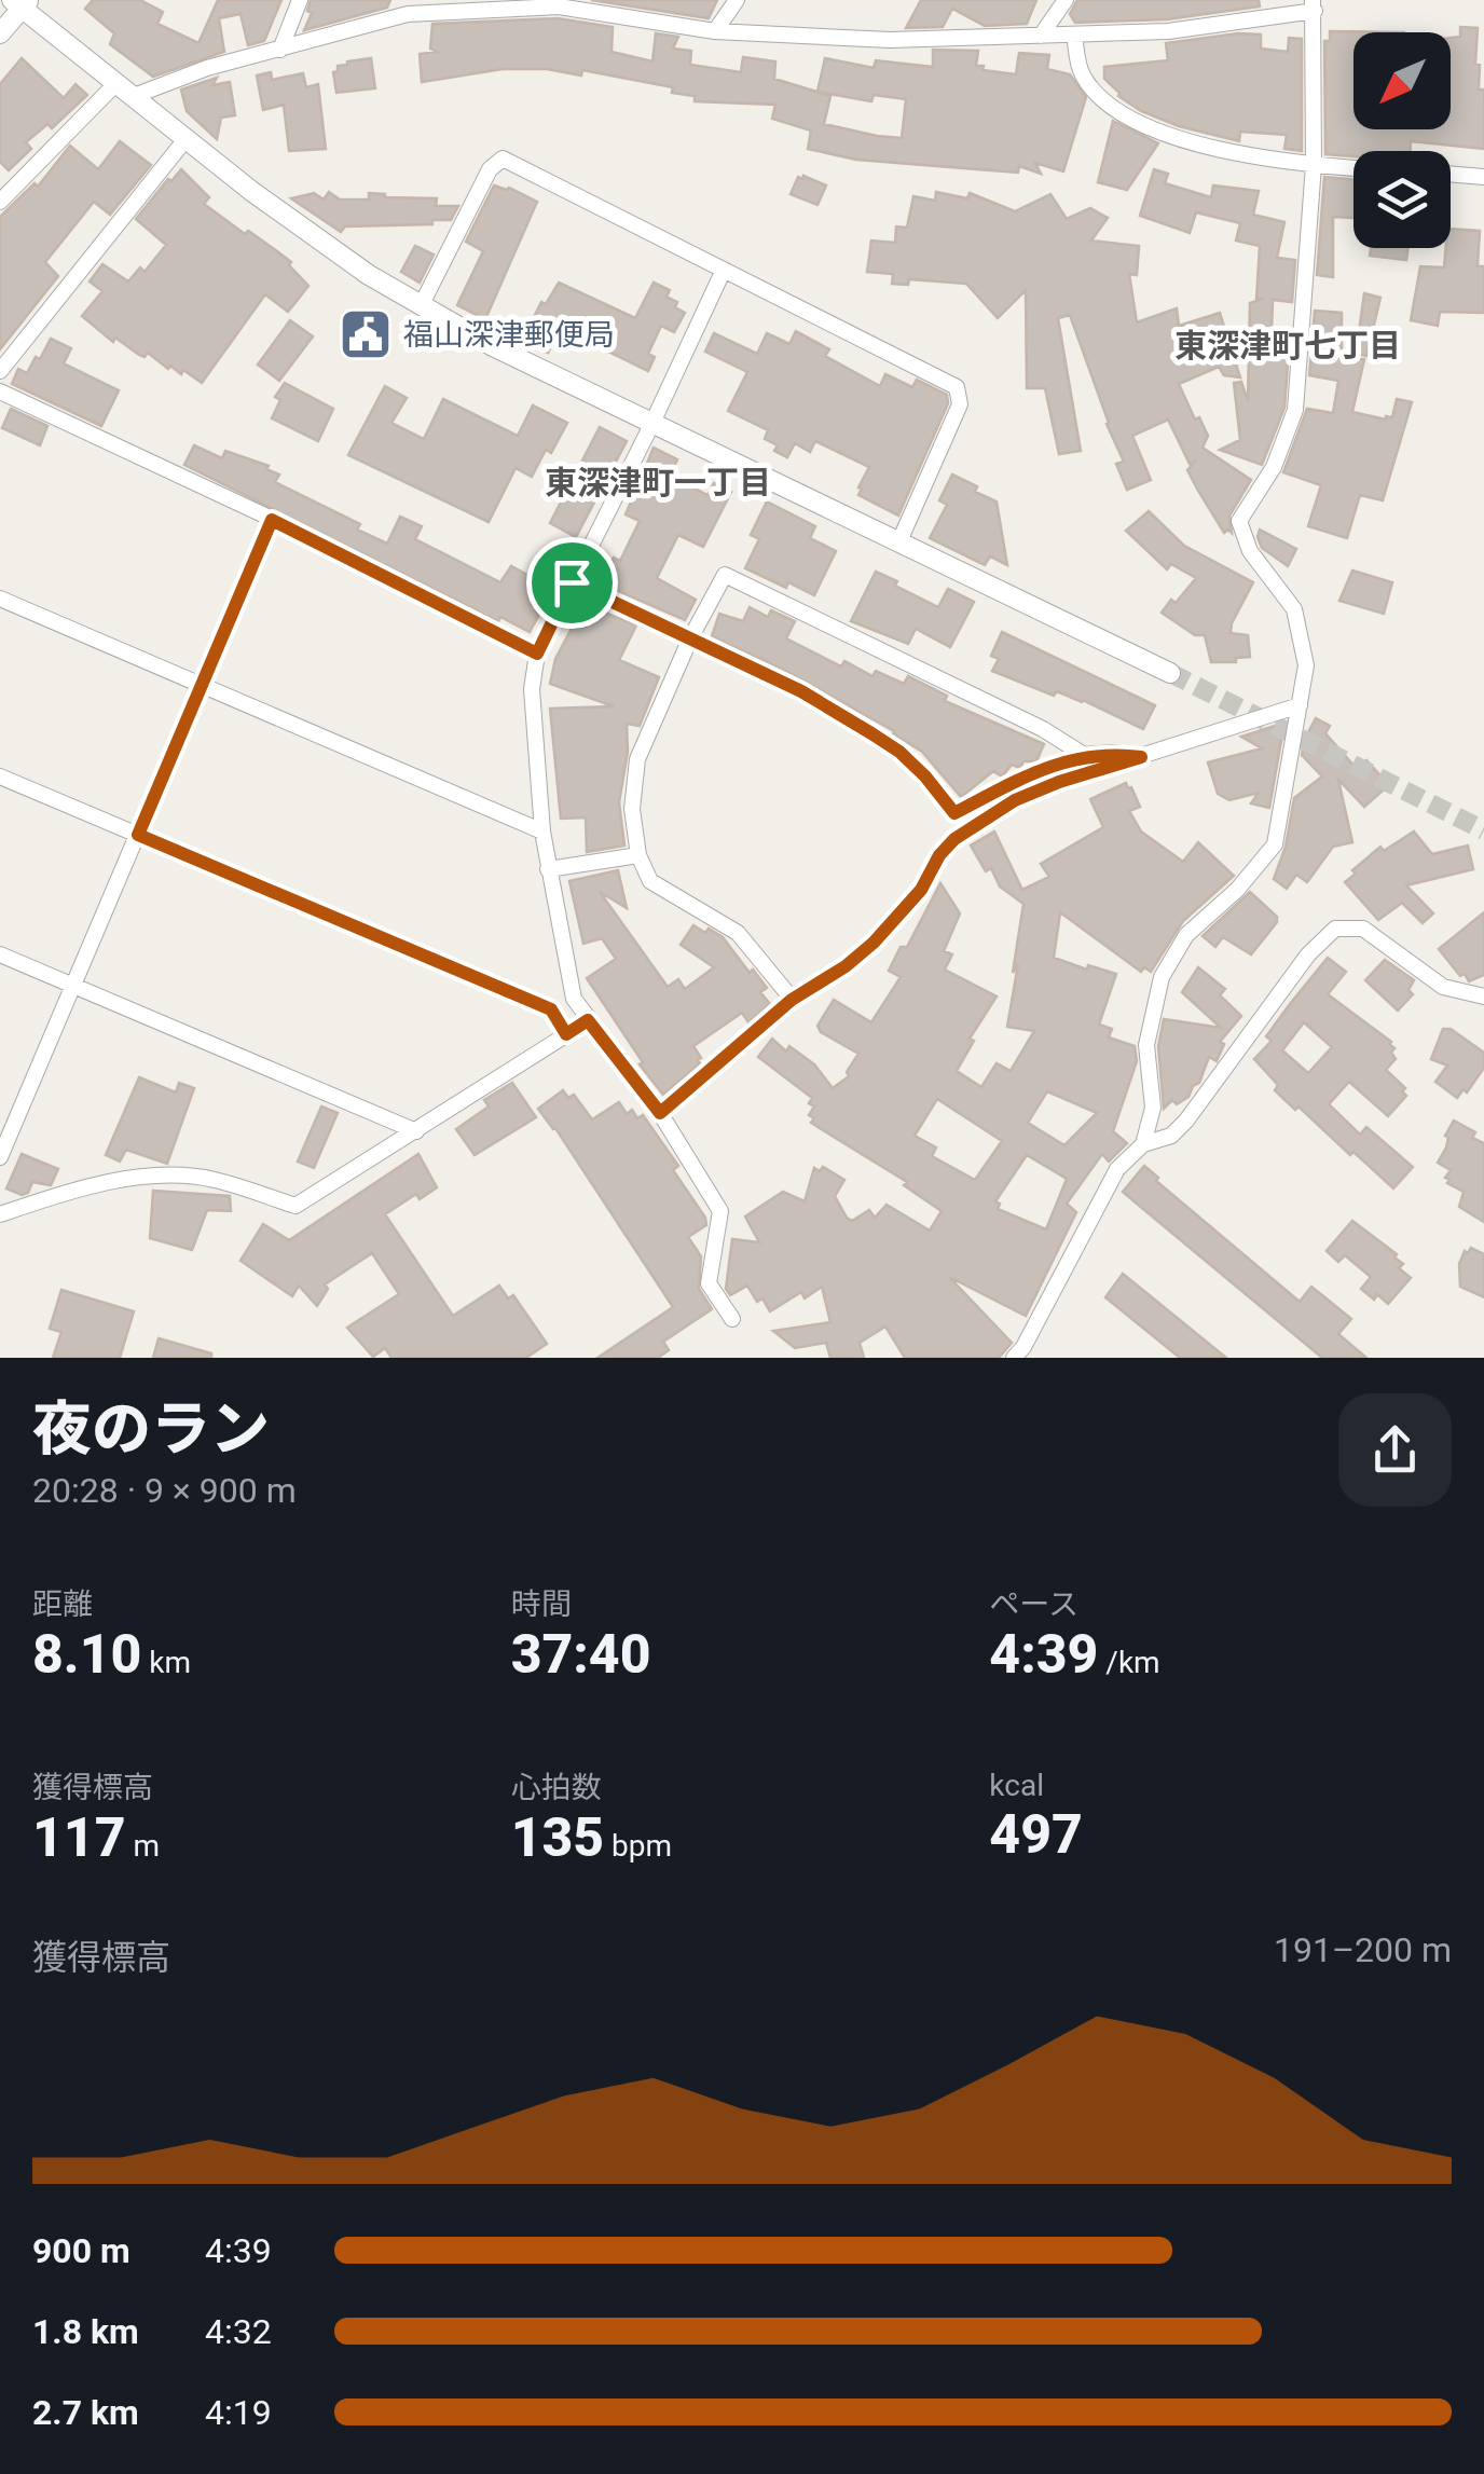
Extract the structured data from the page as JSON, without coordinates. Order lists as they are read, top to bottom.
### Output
{
  "districts": ["東深津町七丁目", "東深津町一丁目"],
  "places": {
    "public building": ["福山深津郵便局"]
  },
  "north": "bottom left",
  "page": {
    "heading": ["夜のラン", "20:28 · 9 × 900 m"],
    "stats": [
      ["距離", "8.10 km"],
      ["時間", "37:40"],
      ["ペース", "4:39 /km"],
      ["獲得標高", "117 m"],
      ["心拍数", "135 bpm"],
      ["kcal", "497"]
    ],
    "chart": ["獲得標高", "191–200 m"],
    "list": [
      {
        "name": "900 m",
        "note": "4:39"
      },
      {
        "name": "1.8 km",
        "note": "4:32"
      },
      {
        "name": "2.7 km",
        "note": "4:19"
      }
    ]
  }
}
